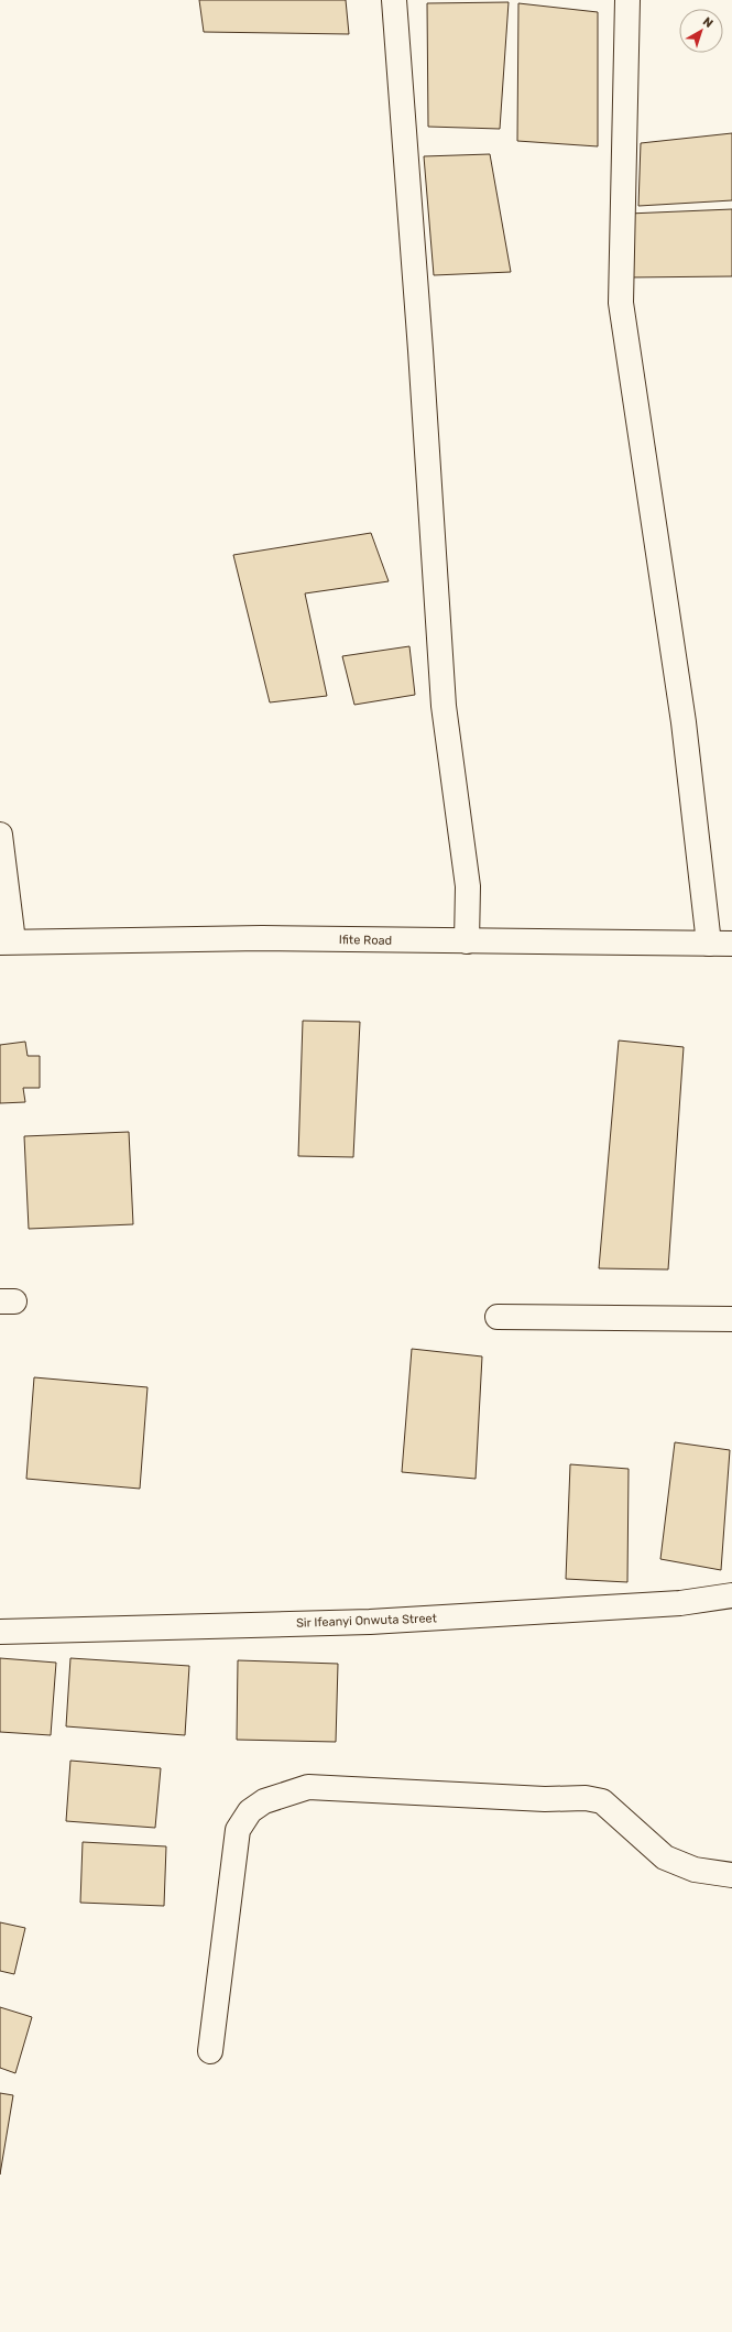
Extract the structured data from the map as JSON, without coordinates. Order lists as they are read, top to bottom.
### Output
{
  "streets": {
    "street": ["Ifite Road", "Sir Ifeanyi Onwuta Street"]
  },
  "north": "top right"
}
